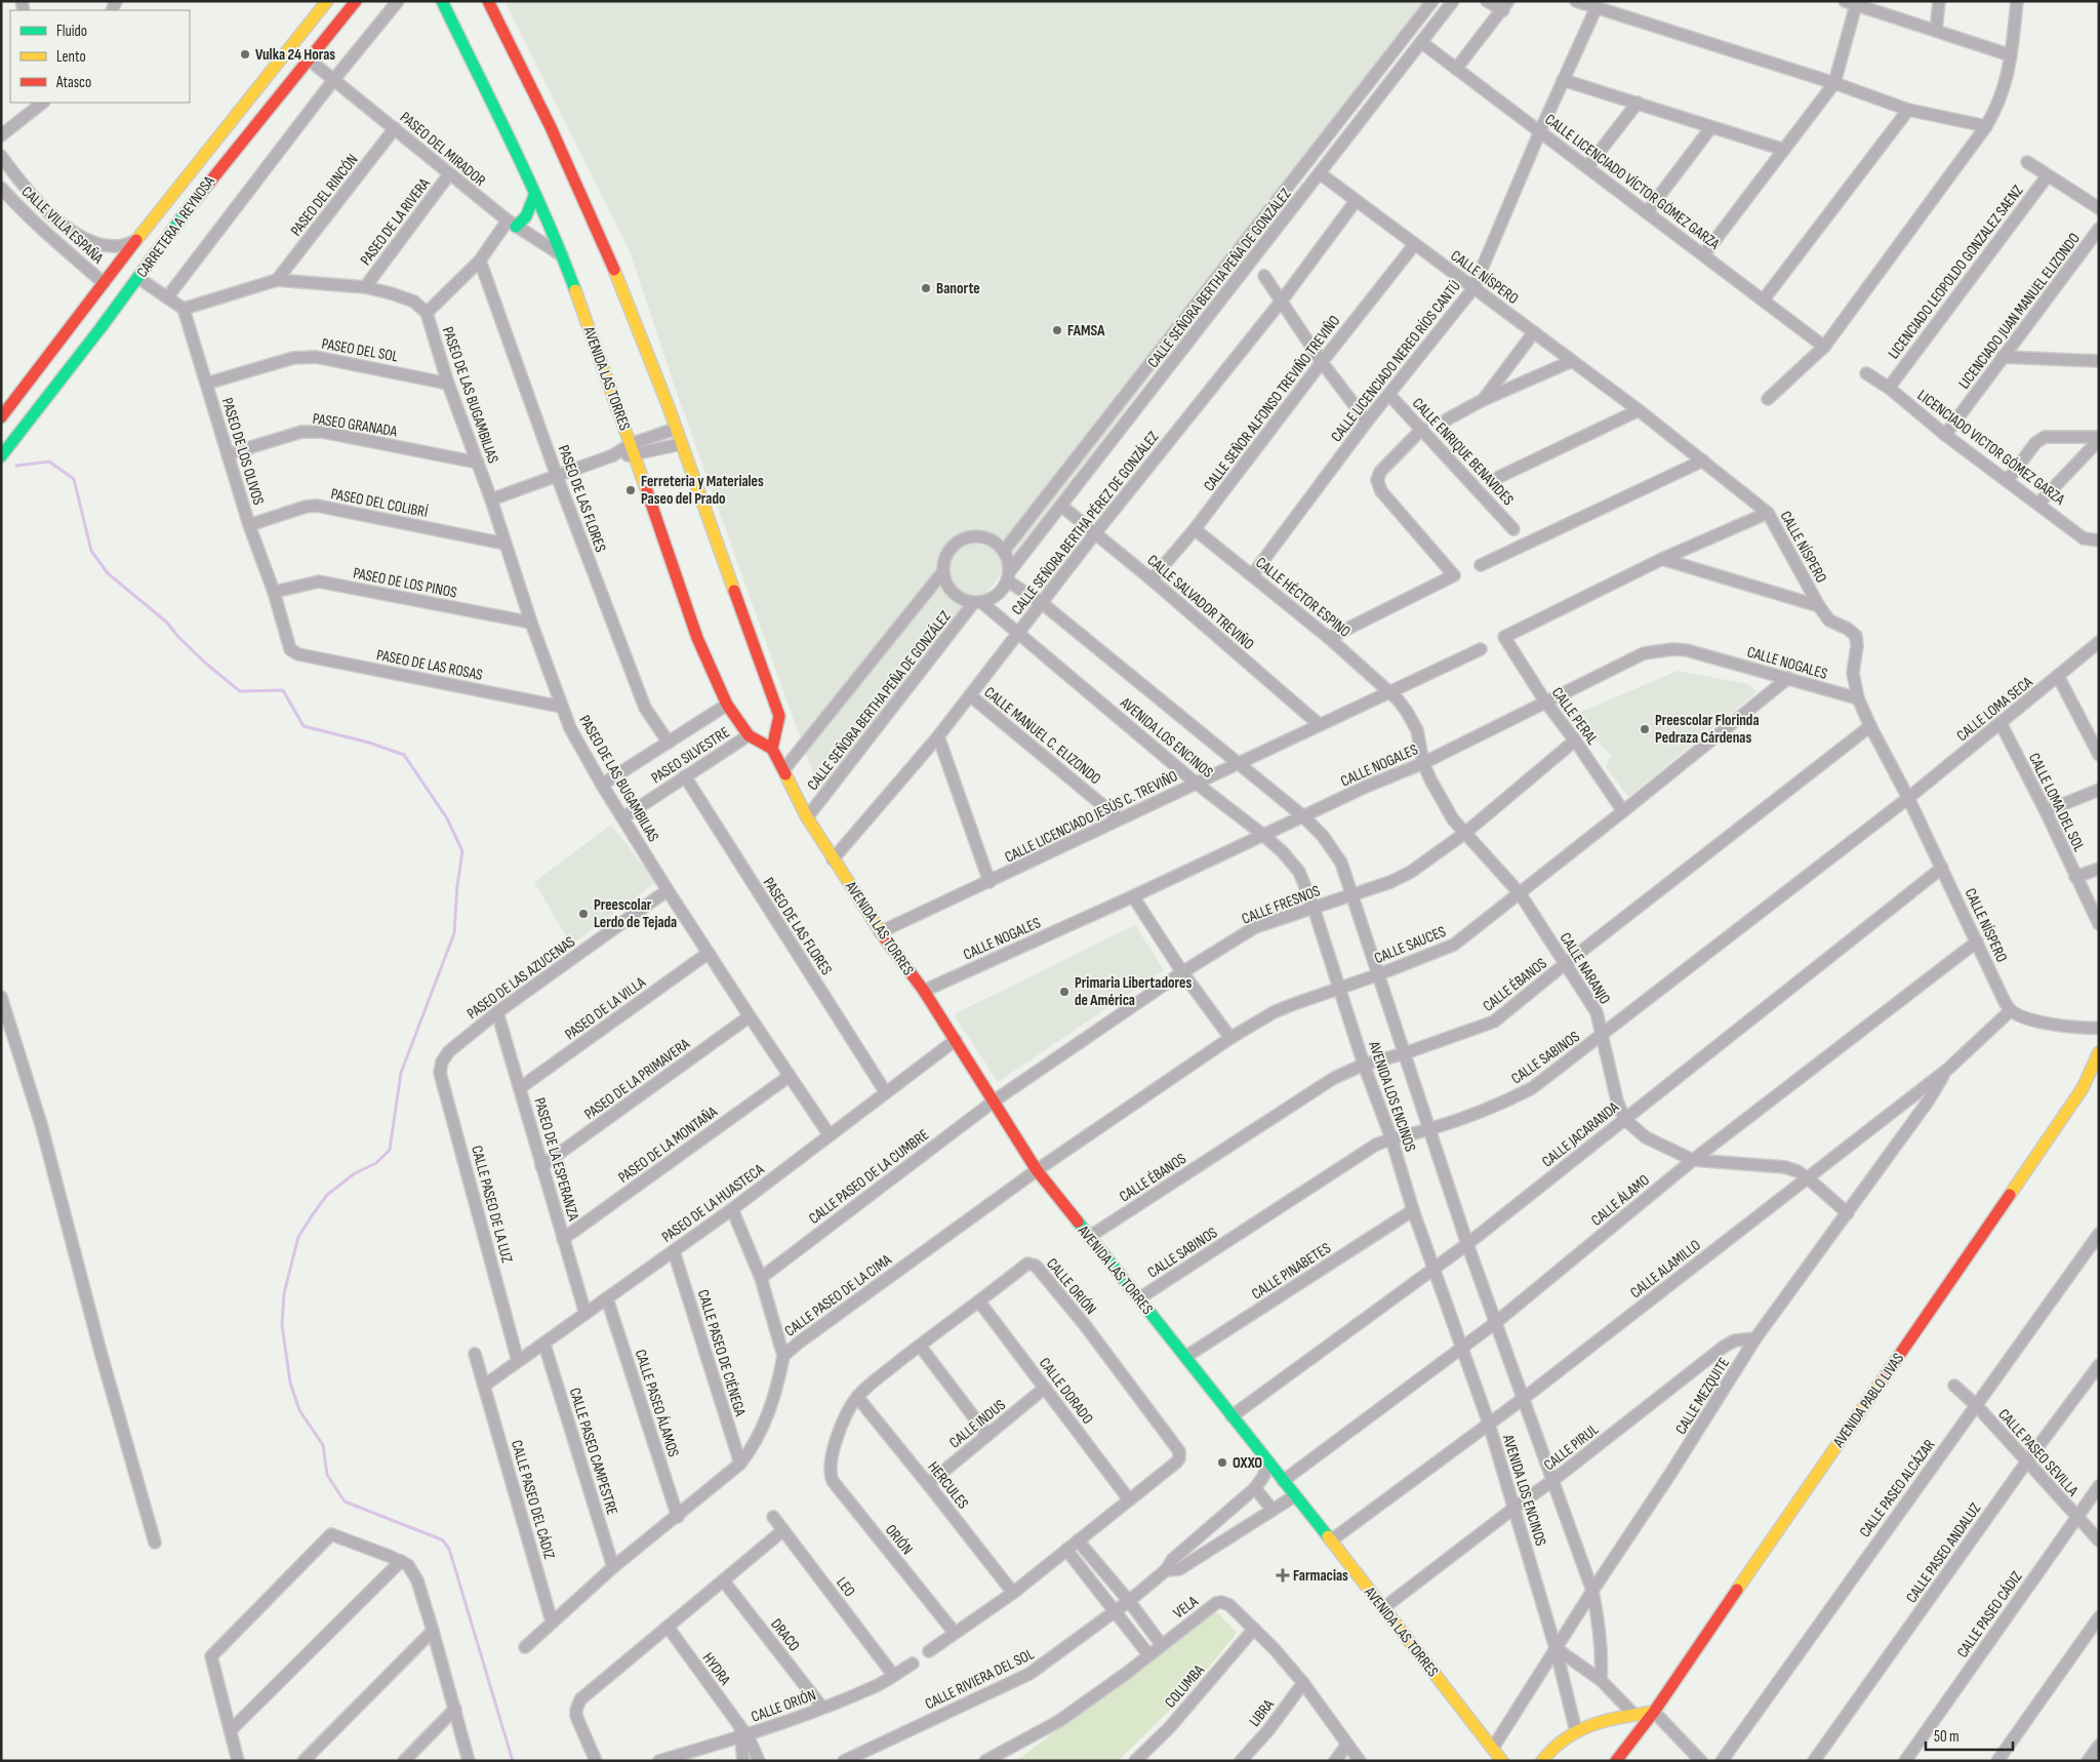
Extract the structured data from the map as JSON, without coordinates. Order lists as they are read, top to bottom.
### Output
{
  "streets": {
    "street": [
      "PASEO DEL MIRADOR",
      "CALLE LICENCIADO VÍCTOR GÓMEZ GARZA",
      "PASEO DEL RINCÓN",
      "PASEO DE LA RIVERA",
      "CALLE VILLA ESPAÑA",
      "CARRETERA A REYNOSA",
      "LICENCIADO LEOPOLDO GONZALEZ SAENZ",
      "CALLE NÍSPERO",
      "CALLE SEÑORA BERTHA PEÑA DE GONZÁLEZ",
      "LICENCIADO JUAN MANUEL ELIZONDO",
      "PASEO DEL SOL",
      "CALLE LICENCIADO NEREO RÍOS CANTÚ",
      "AVENIDA LAS TORRES",
      "PASEO DE LAS BUGAMBILIAS",
      "CALLE SEÑOR ALFONSO TREVIÑO TREVIÑO",
      "PASEO GRANADA",
      "LICENCIADO VICTOR GÓMEZ GARZA",
      "PASEO DE LOS OLIVOS",
      "CALLE ENRIQUE BENAVIDES",
      "PASEO DE LAS FLORES",
      "PASEO DEL COLIBRÍ",
      "CALLE SEÑORA BERTHA PÉREZ DE GONZÁLEZ",
      "PASEO DE LOS PINOS",
      "CALLE HÉCTOR ESPINO",
      "CALLE SALVADOR TREVIÑO",
      "CALLE NOGALES",
      "PASEO DE LAS ROSAS",
      "CALLE LOMA SECA",
      "CALLE PERAL",
      "CALLE MANUEL C. ELIZONDO",
      "AVENIDA LOS ENCINOS",
      "PASEO SILVESTRE",
      "CALLE LOMA DEL SOL",
      "CALLE LICENCIADO JESÚS C. TREVIÑO",
      "CALLE FRESNOS",
      "CALLE SAUCES",
      "CALLE NARANJO",
      "PASEO DE LAS AZUCENAS",
      "CALLE ÉBANOS",
      "PASEO DE LA VILLA",
      "CALLE SABINOS",
      "PASEO DE LA PRIMAVERA",
      "CALLE JACARANDA",
      "PASEO DE LA MONTAÑA",
      "PASEO DE LA ESPERANZA",
      "CALLE PASEO DE LA CUMBRE",
      "CALLE ÁLAMO",
      "PASEO DE LA HUASTECA",
      "CALLE PASEO DE LA LUZ",
      "CALLE ALAMILLO",
      "CALLE PINABETES",
      "CALLE ORIÓN",
      "CALLE PASEO DE LA CIMA",
      "CALLE PASEO DE CIÉNEGA",
      "CALLE DORADO",
      "CALLE MEZQUITE",
      "AVENIDA PABLO LIVAS",
      "CALLE PASEO ÁLAMOS",
      "CALLE INDUS",
      "CALLE PIRUL",
      "CALLE PASEO CAMPESTRE",
      "CALLE PASEO SEVILLA",
      "HERCULES",
      "CALLE PASEO ALCÁZAR",
      "CALLE PASEO DEL CÁDIZ",
      "ORIÓN",
      "CALLE PASEO ANDALUZ",
      "LEO",
      "VELA",
      "CALLE PASEO CÁDIZ",
      "DRACO",
      "HYDRA",
      "CALLE RIVIERA DEL SOL",
      "COLUMBA",
      "LIBRA"
    ]
  },
  "crossings": [
    ["PASEO DEL MIRADOR", "PASEO DEL RINCÓN"],
    ["PASEO DEL MIRADOR", "PASEO DE LA RIVERA"],
    ["PASEO DEL MIRADOR", "CARRETERA A REYNOSA"],
    ["PASEO DEL MIRADOR", "AVENIDA LAS TORRES"],
    ["CALLE LICENCIADO VÍCTOR GÓMEZ GARZA", "CALLE SEÑORA BERTHA PEÑA DE GONZÁLEZ"],
    ["CALLE LICENCIADO VÍCTOR GÓMEZ GARZA", "CALLE LICENCIADO NEREO RÍOS CANTÚ"],
    ["CALLE VILLA ESPAÑA", "CARRETERA A REYNOSA"],
    ["LICENCIADO LEOPOLDO GONZALEZ SAENZ", "LICENCIADO VICTOR GÓMEZ GARZA"],
    ["CALLE NÍSPERO", "CALLE SEÑORA BERTHA PEÑA DE GONZÁLEZ"],
    ["CALLE NÍSPERO", "CALLE LICENCIADO NEREO RÍOS CANTÚ"],
    ["CALLE NÍSPERO", "CALLE SEÑOR ALFONSO TREVIÑO TREVIÑO"],
    ["CALLE NÍSPERO", "CALLE SEÑORA BERTHA PÉREZ DE GONZÁLEZ"],
    ["CALLE NÍSPERO", "CALLE NOGALES"],
    ["CALLE NÍSPERO", "CALLE LOMA SECA"],
    ["CALLE NÍSPERO", "CALLE ÉBANOS"],
    ["CALLE NÍSPERO", "CALLE SABINOS"],
    ["CALLE NÍSPERO", "CALLE JACARANDA"],
    ["CALLE NÍSPERO", "CALLE ÁLAMO"],
    ["CALLE NÍSPERO", "CALLE ALAMILLO"],
    ["CALLE SEÑORA BERTHA PEÑA DE GONZÁLEZ", "AVENIDA LAS TORRES"],
    ["CALLE SEÑORA BERTHA PEÑA DE GONZÁLEZ", "CALLE SALVADOR TREVIÑO"],
    ["CALLE SEÑORA BERTHA PEÑA DE GONZÁLEZ", "AVENIDA LOS ENCINOS"],
    ["LICENCIADO JUAN MANUEL ELIZONDO", "LICENCIADO VICTOR GÓMEZ GARZA"],
    ["PASEO DEL SOL", "PASEO DE LAS BUGAMBILIAS"],
    ["PASEO DEL SOL", "PASEO DE LOS OLIVOS"],
    ["CALLE LICENCIADO NEREO RÍOS CANTÚ", "CALLE ENRIQUE BENAVIDES"],
    ["CALLE LICENCIADO NEREO RÍOS CANTÚ", "CALLE HÉCTOR ESPINO"],
    ["AVENIDA LAS TORRES", "CALLE SEÑORA BERTHA PÉREZ DE GONZÁLEZ"],
    ["AVENIDA LAS TORRES", "CALLE NOGALES"],
    ["AVENIDA LAS TORRES", "PASEO SILVESTRE"],
    ["AVENIDA LAS TORRES", "CALLE LICENCIADO JESÚS C. TREVIÑO"],
    ["AVENIDA LAS TORRES", "CALLE FRESNOS"],
    ["AVENIDA LAS TORRES", "CALLE SAUCES"],
    ["AVENIDA LAS TORRES", "CALLE ÉBANOS"],
    ["AVENIDA LAS TORRES", "CALLE SABINOS"],
    ["AVENIDA LAS TORRES", "CALLE JACARANDA"],
    ["AVENIDA LAS TORRES", "CALLE PASEO DE LA CUMBRE"],
    ["AVENIDA LAS TORRES", "CALLE ÁLAMO"],
    ["AVENIDA LAS TORRES", "PASEO DE LA HUASTECA"],
    ["AVENIDA LAS TORRES", "CALLE ALAMILLO"],
    ["AVENIDA LAS TORRES", "CALLE PINABETES"],
    ["AVENIDA LAS TORRES", "CALLE PASEO DE LA CIMA"],
    ["AVENIDA LAS TORRES", "CALLE MEZQUITE"],
    ["AVENIDA LAS TORRES", "CALLE PIRUL"],
    ["AVENIDA LAS TORRES", "CALLE RIVIERA DEL SOL"],
    ["PASEO DE LAS BUGAMBILIAS", "PASEO GRANADA"],
    ["PASEO DE LAS BUGAMBILIAS", "PASEO DEL COLIBRÍ"],
    ["PASEO DE LAS BUGAMBILIAS", "PASEO DE LOS PINOS"],
    ["PASEO DE LAS BUGAMBILIAS", "PASEO DE LAS ROSAS"],
    ["PASEO DE LAS BUGAMBILIAS", "PASEO SILVESTRE"],
    ["PASEO DE LAS BUGAMBILIAS", "PASEO DE LAS AZUCENAS"],
    ["PASEO DE LAS BUGAMBILIAS", "PASEO DE LA VILLA"],
    ["PASEO DE LAS BUGAMBILIAS", "PASEO DE LA PRIMAVERA"],
    ["PASEO DE LAS BUGAMBILIAS", "PASEO DE LA MONTAÑA"],
    ["PASEO DE LAS BUGAMBILIAS", "PASEO DE LA HUASTECA"],
    ["CALLE SEÑOR ALFONSO TREVIÑO TREVIÑO", "CALLE HÉCTOR ESPINO"],
    ["CALLE SEÑOR ALFONSO TREVIÑO TREVIÑO", "CALLE SALVADOR TREVIÑO"],
    ["PASEO GRANADA", "PASEO DE LOS OLIVOS"],
    ["PASEO DE LOS OLIVOS", "PASEO DEL COLIBRÍ"],
    ["PASEO DE LOS OLIVOS", "PASEO DE LOS PINOS"],
    ["PASEO DE LOS OLIVOS", "PASEO DE LAS ROSAS"],
    ["PASEO DE LAS FLORES", "PASEO SILVESTRE"],
    ["PASEO DE LAS FLORES", "PASEO DE LA HUASTECA"],
    ["CALLE SEÑORA BERTHA PÉREZ DE GONZÁLEZ", "CALLE SALVADOR TREVIÑO"],
    ["CALLE SEÑORA BERTHA PÉREZ DE GONZÁLEZ", "CALLE MANUEL C. ELIZONDO"],
    ["CALLE SEÑORA BERTHA PÉREZ DE GONZÁLEZ", "AVENIDA LOS ENCINOS"],
    ["CALLE HÉCTOR ESPINO", "CALLE LICENCIADO JESÚS C. TREVIÑO"],
    ["CALLE HÉCTOR ESPINO", "CALLE NARANJO"],
    ["CALLE SALVADOR TREVIÑO", "CALLE LICENCIADO JESÚS C. TREVIÑO"],
    ["CALLE NOGALES", "CALLE PERAL"],
    ["CALLE NOGALES", "AVENIDA LOS ENCINOS"],
    ["CALLE NOGALES", "CALLE SAUCES"],
    ["CALLE NOGALES", "CALLE NARANJO"],
    ["CALLE LOMA SECA", "CALLE LOMA DEL SOL"],
    ["CALLE LOMA SECA", "CALLE SABINOS"],
    ["CALLE PERAL", "CALLE FRESNOS"],
    ["CALLE PERAL", "CALLE SAUCES"],
    ["CALLE MANUEL C. ELIZONDO", "CALLE LICENCIADO JESÚS C. TREVIÑO"],
    ["AVENIDA LOS ENCINOS", "CALLE LICENCIADO JESÚS C. TREVIÑO"],
    ["AVENIDA LOS ENCINOS", "CALLE FRESNOS"],
    ["AVENIDA LOS ENCINOS", "CALLE SAUCES"],
    ["AVENIDA LOS ENCINOS", "CALLE ÉBANOS"],
    ["AVENIDA LOS ENCINOS", "CALLE SABINOS"],
    ["AVENIDA LOS ENCINOS", "CALLE JACARANDA"],
    ["AVENIDA LOS ENCINOS", "CALLE ÁLAMO"],
    ["AVENIDA LOS ENCINOS", "CALLE ALAMILLO"],
    ["AVENIDA LOS ENCINOS", "CALLE PINABETES"],
    ["AVENIDA LOS ENCINOS", "CALLE MEZQUITE"],
    ["AVENIDA LOS ENCINOS", "CALLE PIRUL"],
    ["CALLE LICENCIADO JESÚS C. TREVIÑO", "CALLE NARANJO"],
    ["CALLE FRESNOS", "CALLE NARANJO"],
    ["CALLE FRESNOS", "CALLE PASEO DE LA CUMBRE"],
    ["CALLE SAUCES", "CALLE NARANJO"],
    ["CALLE SAUCES", "CALLE PASEO DE LA CIMA"],
    ["CALLE NARANJO", "CALLE ÉBANOS"],
    ["CALLE NARANJO", "CALLE SABINOS"],
    ["CALLE NARANJO", "CALLE JACARANDA"],
    ["PASEO DE LAS AZUCENAS", "PASEO DE LA ESPERANZA"],
    ["PASEO DE LAS AZUCENAS", "CALLE PASEO DE LA LUZ"],
    ["PASEO DE LA VILLA", "PASEO DE LA ESPERANZA"],
    ["PASEO DE LA PRIMAVERA", "PASEO DE LA ESPERANZA"],
    ["PASEO DE LA MONTAÑA", "PASEO DE LA ESPERANZA"],
    ["PASEO DE LA ESPERANZA", "PASEO DE LA HUASTECA"],
    ["PASEO DE LA HUASTECA", "CALLE PASEO DE LA LUZ"],
    ["PASEO DE LA HUASTECA", "CALLE PASEO DE CIÉNEGA"],
    ["PASEO DE LA HUASTECA", "CALLE PASEO ÁLAMOS"],
    ["PASEO DE LA HUASTECA", "CALLE PASEO CAMPESTRE"],
    ["PASEO DE LA HUASTECA", "CALLE PASEO DEL CÁDIZ"],
    ["CALLE ALAMILLO", "CALLE MEZQUITE"],
    ["CALLE ORIÓN", "CALLE DORADO"],
    ["CALLE ORIÓN", "HERCULES"],
    ["CALLE ORIÓN", "ORIÓN"],
    ["CALLE ORIÓN", "LEO"],
    ["CALLE ORIÓN", "DRACO"],
    ["CALLE ORIÓN", "HYDRA"],
    ["CALLE PASEO DE LA CIMA", "CALLE PASEO DE CIÉNEGA"],
    ["CALLE PASEO DE LA CIMA", "CALLE PASEO ÁLAMOS"],
    ["CALLE PASEO DE LA CIMA", "CALLE PASEO CAMPESTRE"],
    ["CALLE PASEO DE LA CIMA", "CALLE PASEO DEL CÁDIZ"],
    ["CALLE DORADO", "CALLE INDUS"],
    ["CALLE MEZQUITE", "CALLE PIRUL"],
    ["CALLE INDUS", "HERCULES"],
    ["CALLE PASEO SEVILLA", "CALLE PASEO ALCÁZAR"],
    ["CALLE PASEO SEVILLA", "CALLE PASEO ANDALUZ"],
    ["CALLE PASEO SEVILLA", "CALLE PASEO CÁDIZ"],
    ["VELA", "COLUMBA"],
    ["VELA", "LIBRA"]
  ],
  "places": {
    "other": [
      "Vulka 24 Horas",
      "Banorte",
      "FAMSA",
      "Ferreteria y Materiales Paseo del Prado",
      "Preescolar Florinda Pedraza Cárdenas",
      "Preescolar Lerdo de Tejada",
      "Primaria Libertadores de América",
      "OXXO"
    ],
    "health": ["Farmacias"]
  },
  "legend": ["Fluido", "Lento", "Atasco"],
  "scale_bar": "50 m"
}
